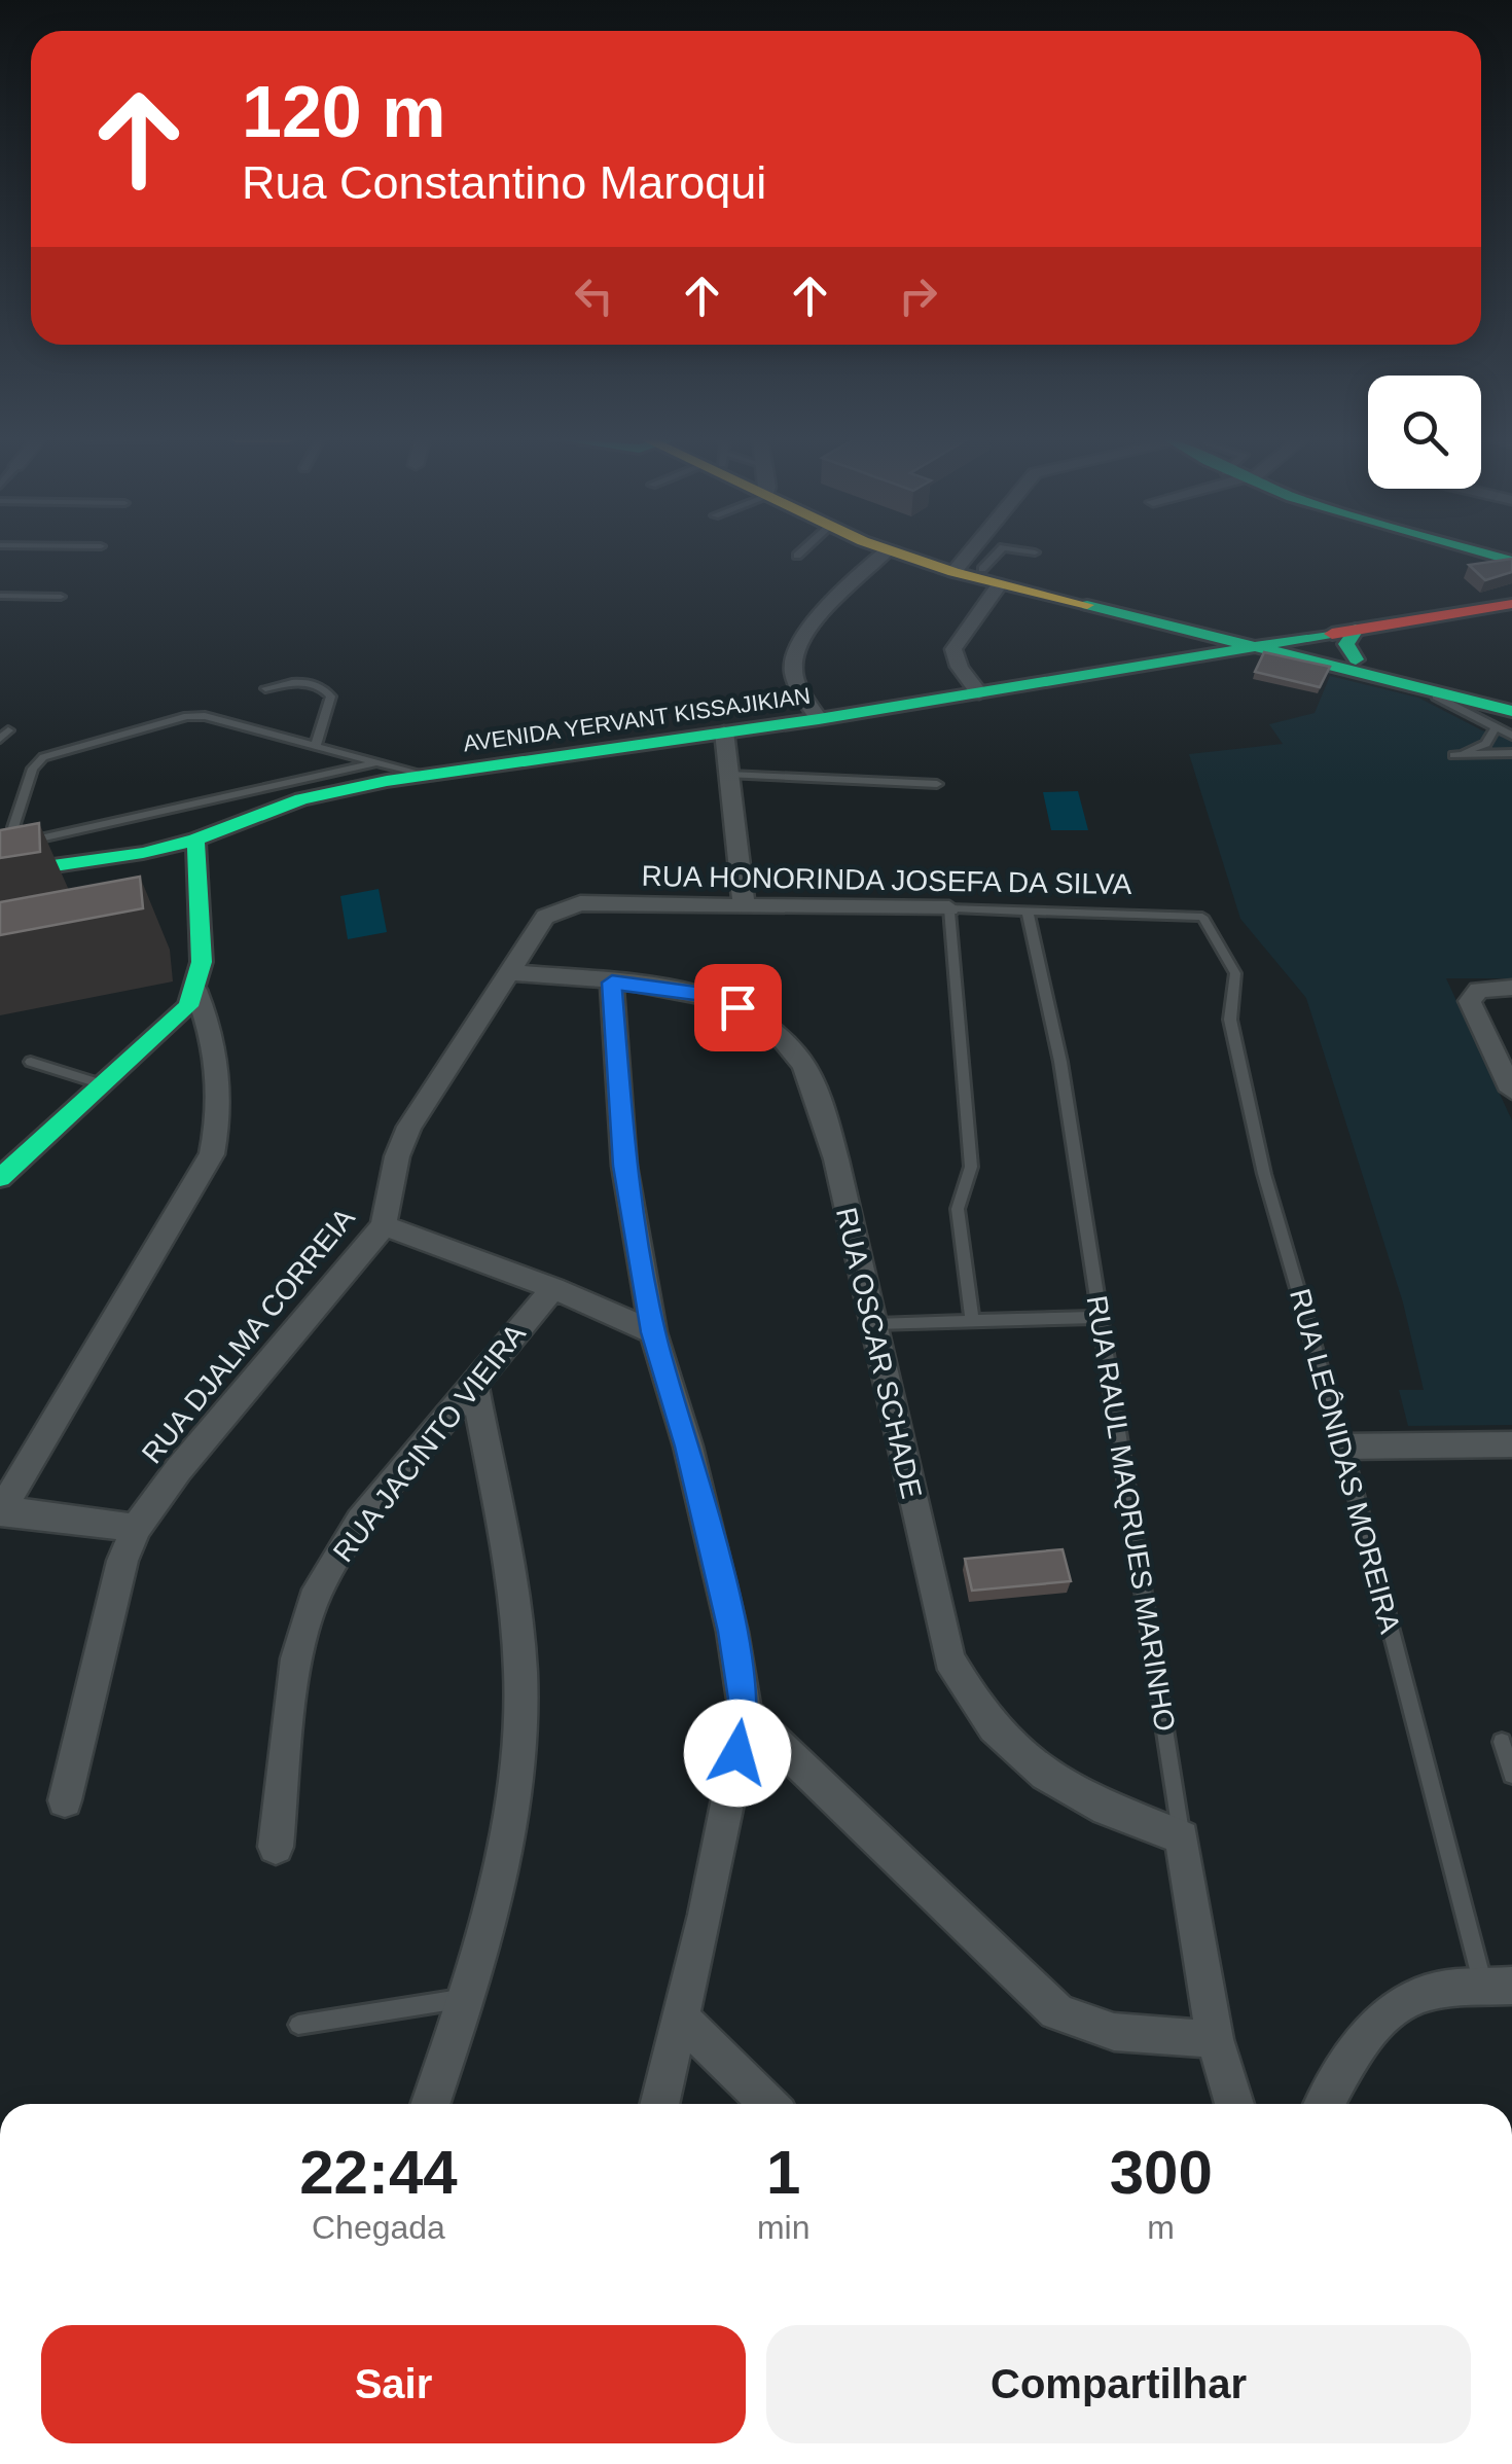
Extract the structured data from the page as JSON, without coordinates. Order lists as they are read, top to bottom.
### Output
{
  "streets": {
    "main road": ["AVENIDA YERVANT KISSAJIKIAN"],
    "street": [
      "RUA HONORINDA JOSEFA DA SILVA",
      "RUA DJALMA CORREIA",
      "RUA OSCAR SCHADE",
      "RUA JACINTO VIEIRA",
      "RUA RAUL MAQRUES MARINHO"
    ],
    "lane": ["RUA LEÔNIDAS MOREIRA"]
  },
  "crossings": [
    ["RUA HONORINDA JOSEFA DA SILVA", "RUA DJALMA CORREIA"],
    ["RUA HONORINDA JOSEFA DA SILVA", "RUA LEÔNIDAS MOREIRA"],
    ["RUA HONORINDA JOSEFA DA SILVA", "RUA RAUL MAQRUES MARINHO"],
    ["RUA DJALMA CORREIA", "RUA OSCAR SCHADE"],
    ["RUA OSCAR SCHADE", "RUA RAUL MAQRUES MARINHO"]
  ],
  "page": {
    "turn": ["120 m", "Rua Constantino Maroqui"],
    "eta": [
      "22:44",
      "Chegada",
      "1",
      "min",
      "300",
      "m"
    ],
    "buttons": ["Sair", "Compartilhar"]
  }
}
